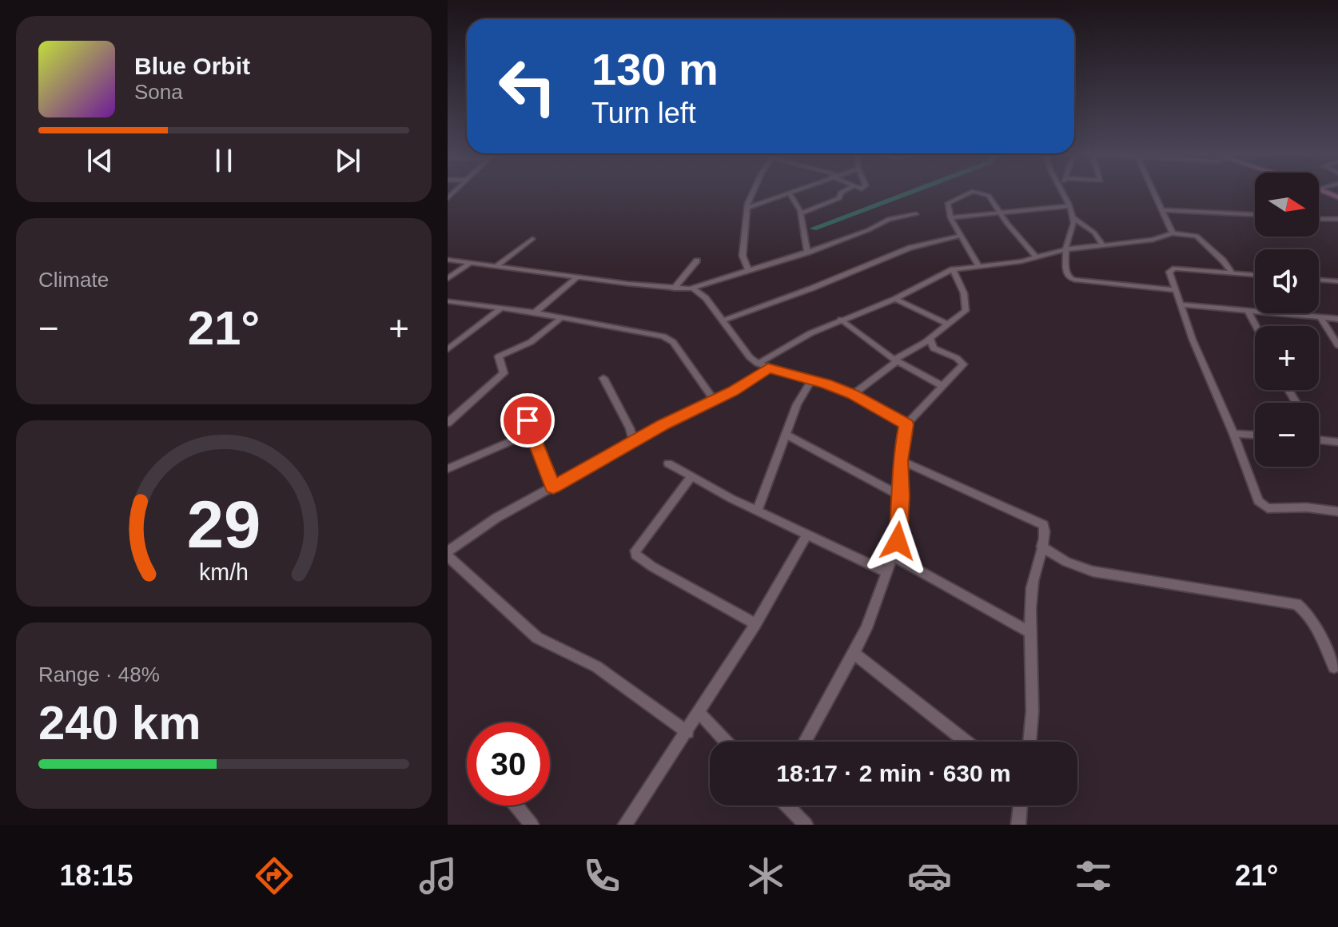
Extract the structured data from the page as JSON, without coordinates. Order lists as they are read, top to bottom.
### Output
{
  "north": "right",
  "page": {
    "turn": ["130 m", "Turn left"],
    "song": ["Blue Orbit", "Sona"],
    "map_buttons": ["+", "−"],
    "tile": [
      "Climate",
      ["Range · 48%", "240 km"]
    ],
    "heat": ["−", "21°", "+"],
    "limit": "30",
    "trip": "18:17 · 2 min · 630 m",
    "tabs": ["18:15", "21°"],
    "gauge": ["29", "km/h"]
  }
}
